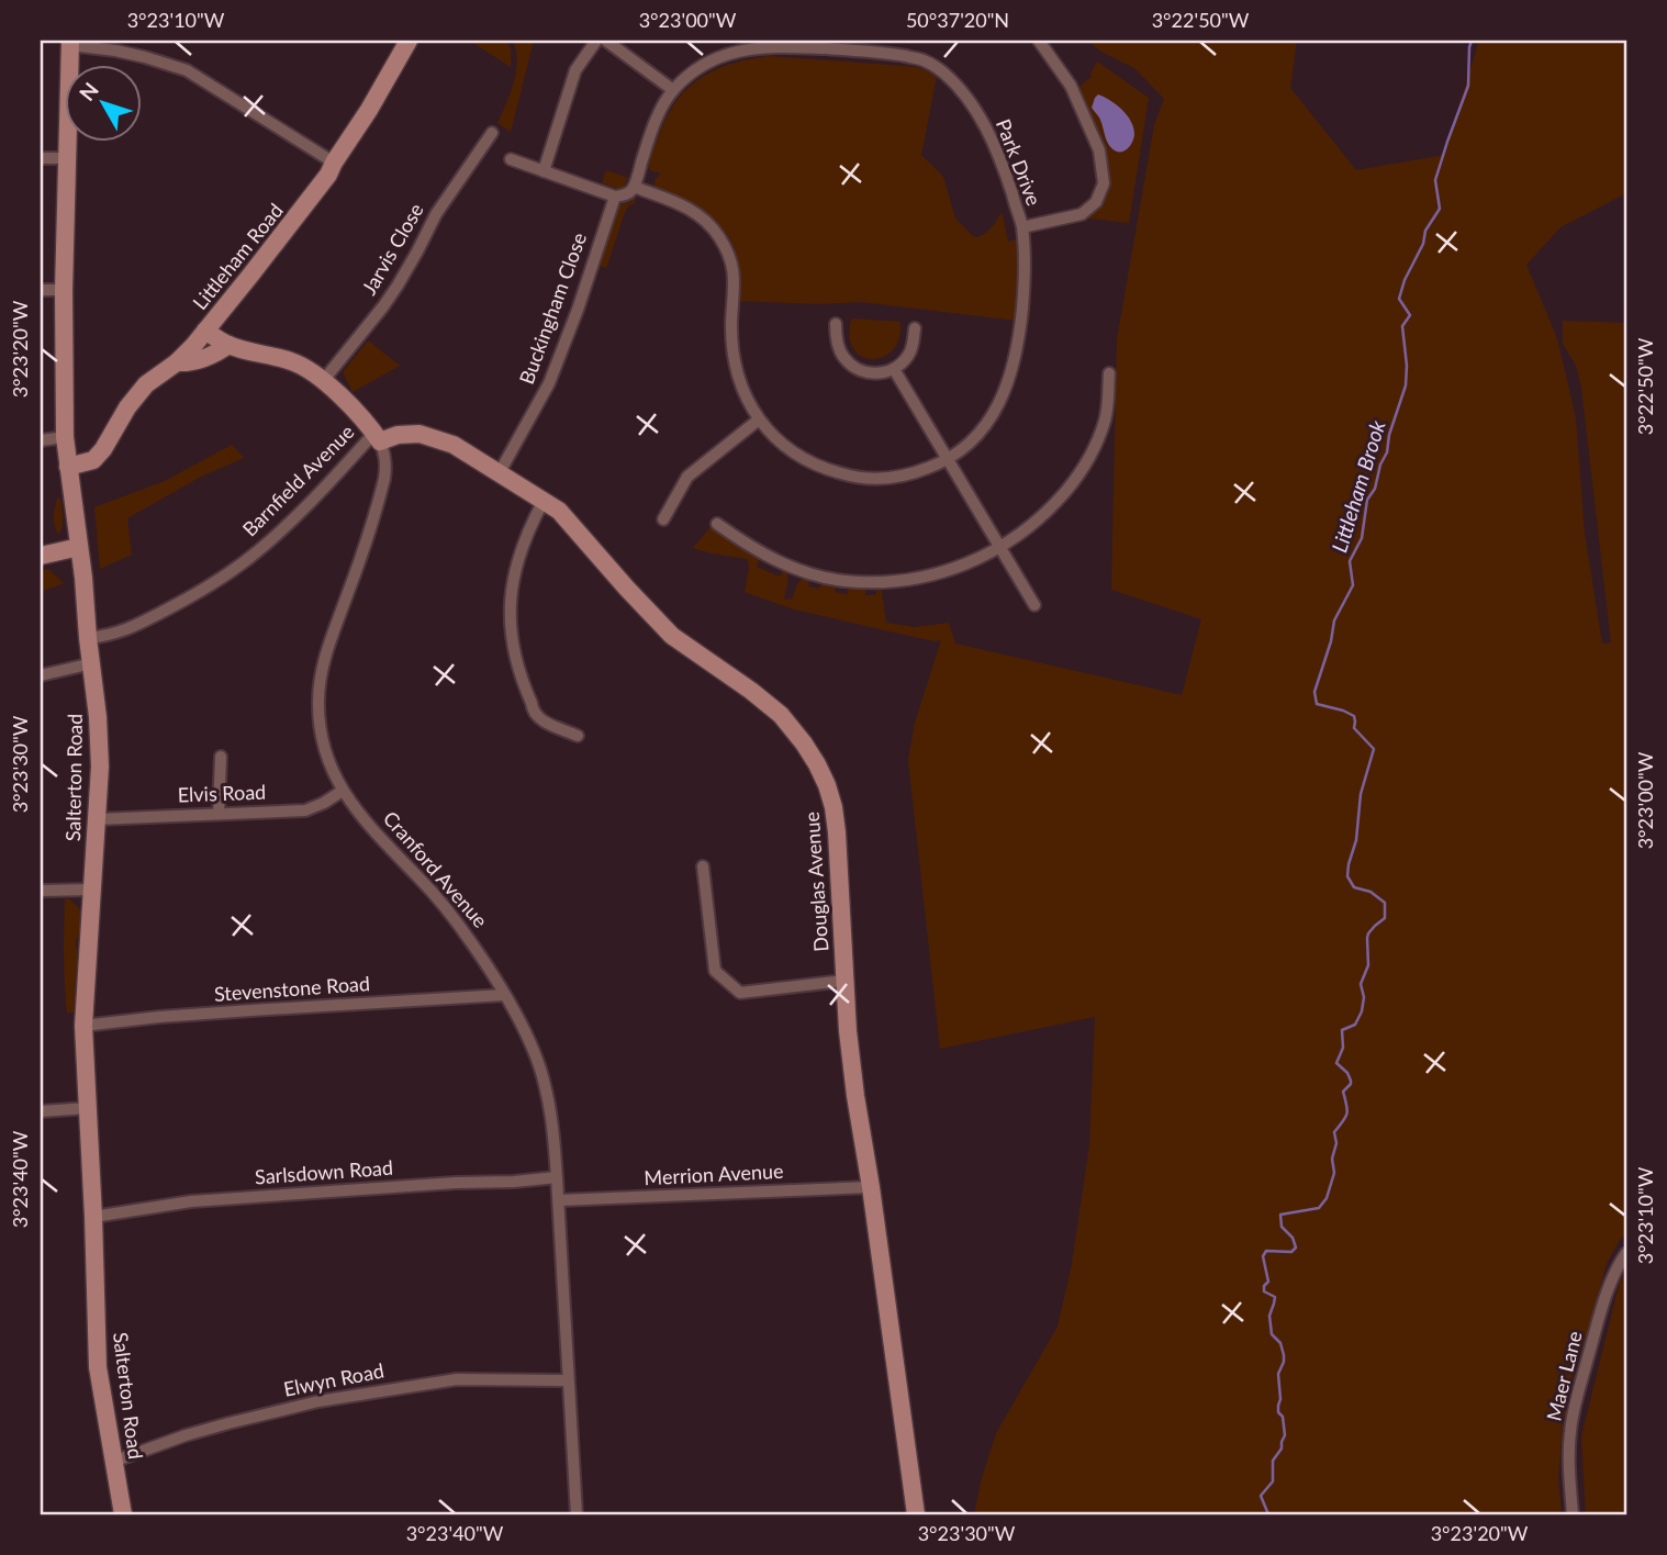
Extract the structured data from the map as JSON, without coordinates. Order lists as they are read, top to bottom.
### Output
{
  "streets": {
    "street": [
      "Park Drive",
      "Jarvis Close",
      "Littleham Road",
      "Buckingham Close",
      "Barnfield Avenue",
      "Salterton Road",
      "Elvis Road",
      "Cranford Avenue",
      "Douglas Avenue",
      "Stevenstone Road",
      "Sarlsdown Road",
      "Merrion Avenue",
      "Maer Lane",
      "Elwyn Road"
    ]
  },
  "crossings": [
    ["Littleham Road", "Salterton Road"],
    ["Buckingham Close", "Douglas Avenue"],
    ["Barnfield Avenue", "Salterton Road"],
    ["Barnfield Avenue", "Cranford Avenue"],
    ["Barnfield Avenue", "Douglas Avenue"],
    ["Salterton Road", "Elvis Road"],
    ["Salterton Road", "Stevenstone Road"],
    ["Salterton Road", "Sarlsdown Road"],
    ["Salterton Road", "Elwyn Road"],
    ["Elvis Road", "Cranford Avenue"],
    ["Cranford Avenue", "Douglas Avenue"],
    ["Cranford Avenue", "Stevenstone Road"],
    ["Cranford Avenue", "Sarlsdown Road"],
    ["Cranford Avenue", "Merrion Avenue"],
    ["Cranford Avenue", "Elwyn Road"],
    ["Douglas Avenue", "Merrion Avenue"]
  ],
  "water": ["Littleham Brook"],
  "north": "top left",
  "coordinates": [
    "3°23'10\"W",
    "3°23'00\"W",
    "50°37'20\"N",
    "3°22'50\"W",
    "3°23'20\"W",
    "3°23'30\"W",
    "3°23'40\"W"
  ]
}
